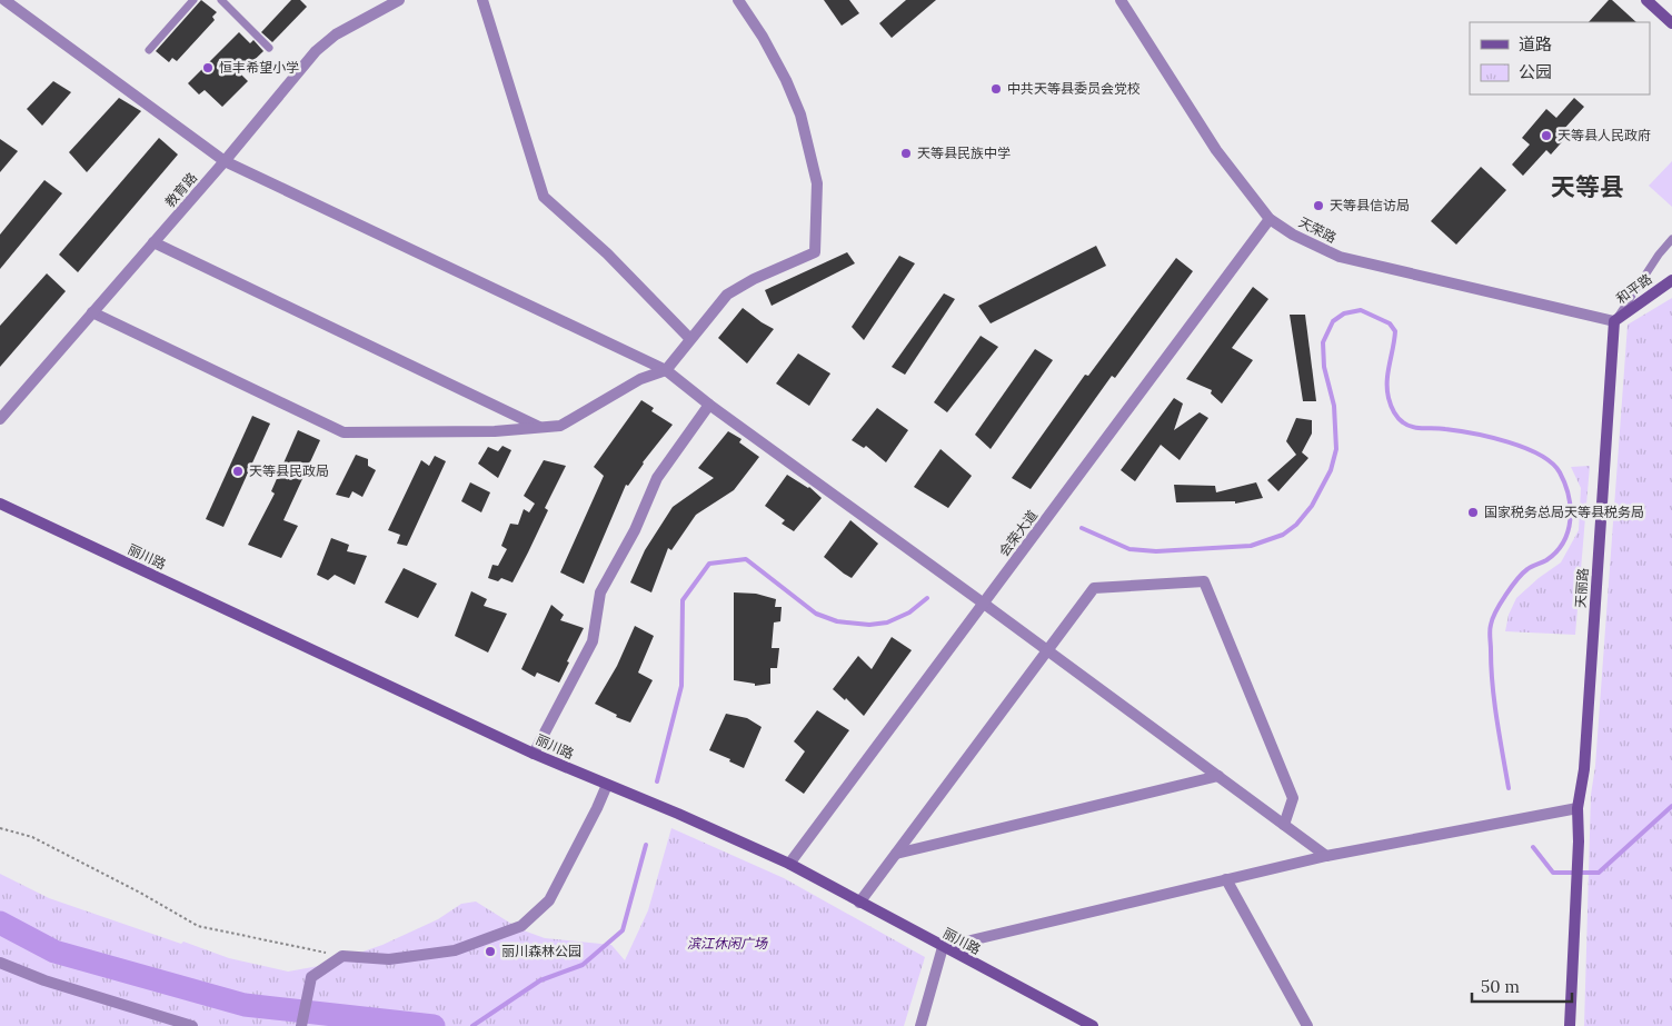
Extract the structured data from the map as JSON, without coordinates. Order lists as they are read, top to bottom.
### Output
{
  "streets": {
    "main road": ["和平路", "丽川路", "天丽路"],
    "street": ["教育路", "天荣路", "会荣大道"]
  },
  "crossings": [
    ["天荣路", "和平路"],
    ["天荣路", "会荣大道"],
    ["天荣路", "天丽路"],
    ["和平路", "天丽路"],
    ["会荣大道", "丽川路"]
  ],
  "districts": ["天等县"],
  "parks": ["滨江休闲广场"],
  "places": [
    "恒丰希望小学",
    "中共天等县委员会党校",
    "天等县人民政府",
    "天等县民族中学",
    "天等县信访局",
    "天等县民政局",
    "国家税务总局天等县税务局",
    "丽川森林公园"
  ],
  "legend": ["道路", "公园"],
  "scale_bar": "50 m"
}
